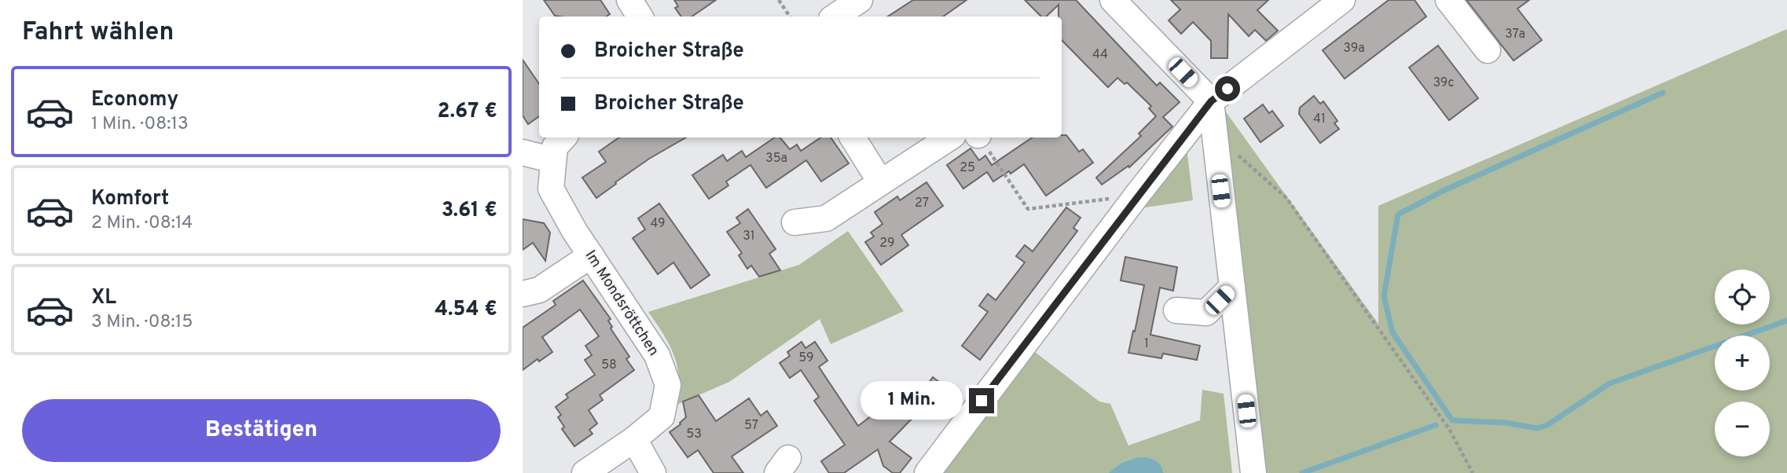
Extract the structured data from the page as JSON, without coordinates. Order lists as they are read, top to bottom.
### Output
{
  "streets": {
    "street": ["Im Mondsröttchen"]
  },
  "house_numbers": [
    "37a",
    "39a",
    "44",
    "39c",
    "41",
    "35a",
    "25",
    "27",
    "49",
    "31",
    "29",
    "1",
    "59",
    "58",
    "57",
    "53"
  ],
  "page": {
    "heading": "Fahrt wählen",
    "banner": ["Broicher Straße", "Broicher Straße"],
    "list": [
      {
        "name": "Economy",
        "note": "1 Min. · 08:13",
        "value": "2.67 €"
      },
      {
        "name": "Komfort",
        "note": "2 Min. · 08:14",
        "value": "3.61 €"
      },
      {
        "name": "XL",
        "note": "3 Min. · 08:15",
        "value": "4.54 €"
      }
    ],
    "map_buttons": ["+", "−"],
    "bubble": "1 Min.",
    "buttons": "Bestätigen"
  }
}
